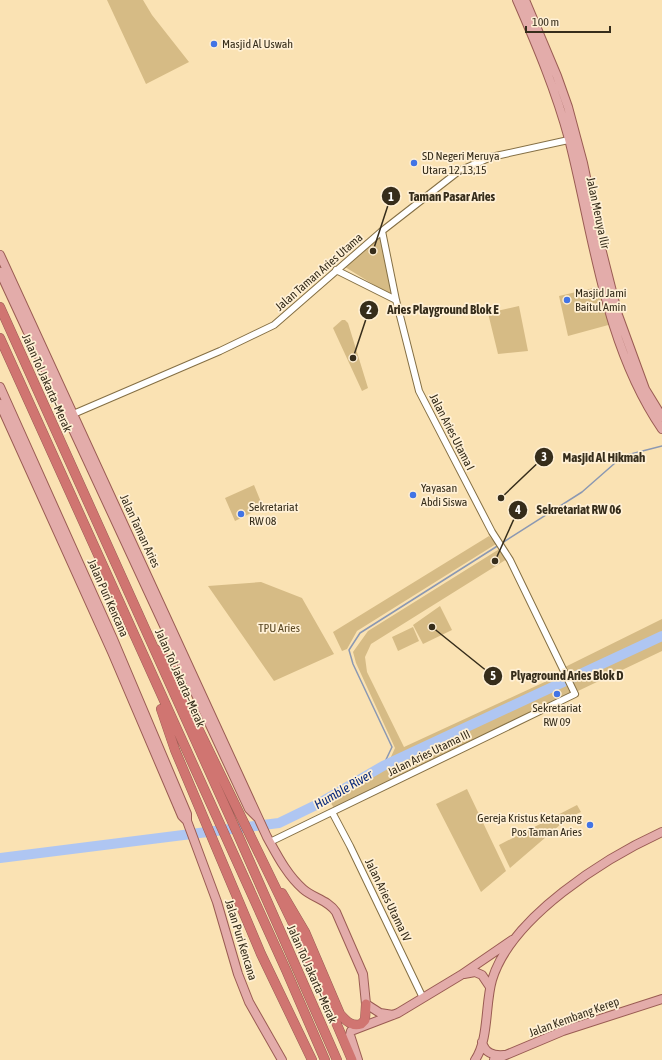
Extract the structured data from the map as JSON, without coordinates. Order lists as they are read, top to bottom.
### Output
{
  "streets": {
    "highway": ["Jalan Tol Jakarta–Merak"],
    "main road": [
      "Jalan Meruya Ilir",
      "Jalan Taman Aries",
      "Jalan Puri Kencana",
      "Jalan Kembang Kerep"
    ],
    "street": [
      "Jalan Taman Aries Utama",
      "Jalan Aries Utama I",
      "Jalan Aries Utama III",
      "Jalan Aries Utama IV"
    ]
  },
  "crossings": [
    ["Jalan Meruya Ilir", "Jalan Taman Aries Utama"],
    ["Jalan Taman Aries Utama", "Jalan Aries Utama I"],
    ["Jalan Taman Aries Utama", "Jalan Taman Aries"],
    ["Jalan Aries Utama I", "Jalan Aries Utama III"],
    ["Jalan Taman Aries", "Jalan Aries Utama III"],
    ["Jalan Aries Utama III", "Jalan Aries Utama IV"]
  ],
  "water": ["Humble River"],
  "parks": ["TPU Aries"],
  "places": [
    "Masjid Al Uswah",
    "SD Negeri Meruya Utara 12,13,15",
    "Taman Pasar Aries",
    "Masjid Jami Baitul Amin",
    "Aries Playground Blok E",
    "Yayasan Abdi Siswa",
    "Masjid Al Hikmah",
    "Sekretariat RW 08",
    "Sekretariat RW 06",
    "Plyaground Aries Blok D",
    "Sekretariat RW 09",
    "Gereja Kristus Ketapang Pos Taman Aries"
  ],
  "scale_bar": "100 m"
}
